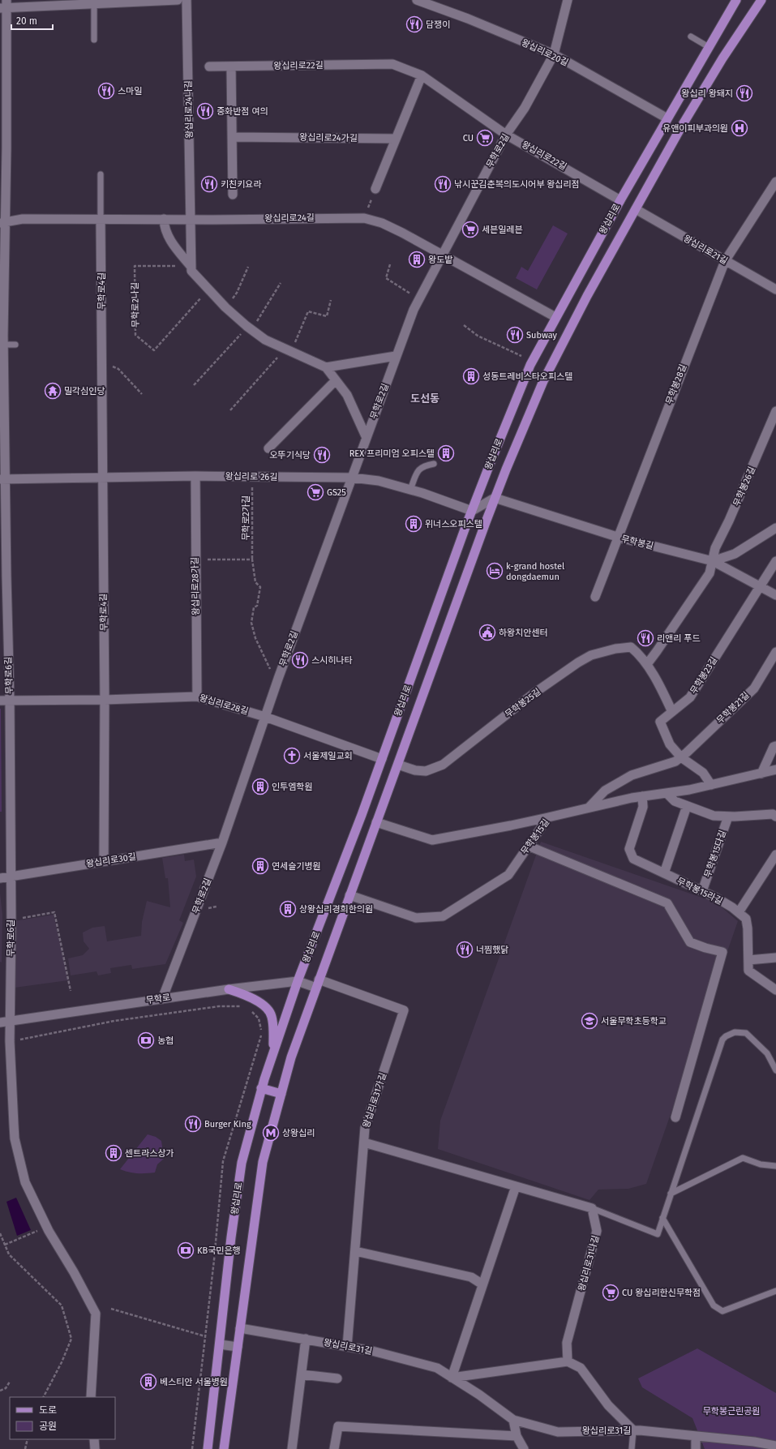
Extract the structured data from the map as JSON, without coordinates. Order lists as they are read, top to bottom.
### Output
{
  "streets": {
    "main road": ["왕십리로"],
    "street": [
      "왕십리로20길",
      "왕십리로22길",
      "왕십리로24나길",
      "왕십리로24가길",
      "무학로2길",
      "왕십리로24길",
      "왕십리로21길",
      "무학로4길",
      "무학봉28길",
      "왕십리로 26길",
      "무학봉26길",
      "무학봉길",
      "왕십리로28가길",
      "무학로6길",
      "무학봉23길",
      "무학봉25길",
      "왕십리로28길",
      "무학봉21길",
      "무학봉15길",
      "무학봉15다길",
      "왕십리로30길",
      "무학봉15라길",
      "무학로",
      "왕십리로31가길",
      "왕십리로31나길",
      "왕십리로31길"
    ],
    "path": ["무학로2나길", "무학로2가길"]
  },
  "crossings": [
    ["왕십리로20길", "무학로2길"],
    ["왕십리로20길", "왕십리로"],
    ["왕십리로22길", "무학로2길"],
    ["왕십리로22길", "왕십리로"],
    ["왕십리로24나길", "왕십리로24길"],
    ["무학로2길", "왕십리로24길"],
    ["무학로2길", "왕십리로 26길"],
    ["무학로2길", "무학로2가길"],
    ["무학로2길", "왕십리로28길"],
    ["무학로2길", "왕십리로30길"],
    ["무학로2길", "무학로"],
    ["왕십리로24길", "왕십리로"],
    ["왕십리로24길", "무학로4길"],
    ["왕십리로24길", "무학로6길"],
    ["왕십리로", "왕십리로21길"],
    ["왕십리로", "왕십리로 26길"],
    ["왕십리로", "무학봉길"],
    ["왕십리로", "무학봉25길"],
    ["왕십리로", "왕십리로28길"],
    ["왕십리로", "무학봉15길"],
    ["왕십리로", "무학로"],
    ["왕십리로", "왕십리로31가길"],
    ["왕십리로", "왕십리로31길"],
    ["왕십리로21길", "무학봉28길"],
    ["무학로4길", "왕십리로 26길"],
    ["무학로4길", "왕십리로28길"],
    ["무학로4길", "왕십리로30길"],
    ["무학봉28길", "무학봉길"],
    ["왕십리로 26길", "무학로2가길"],
    ["왕십리로 26길", "왕십리로28가길"],
    ["왕십리로 26길", "무학로6길"],
    ["무학봉26길", "무학봉길"],
    ["무학봉길", "무학봉23길"],
    ["왕십리로28가길", "왕십리로28길"],
    ["무학로6길", "왕십리로28길"],
    ["무학로6길", "왕십리로30길"],
    ["무학로6길", "무학로"],
    ["무학봉23길", "무학봉25길"],
    ["무학봉23길", "무학봉21길"],
    ["무학봉21길", "무학봉15길"],
    ["무학봉15길", "무학봉15다길"],
    ["무학봉15길", "무학봉15라길"],
    ["무학봉15다길", "무학봉15라길"],
    ["무학로", "왕십리로31가길"],
    ["왕십리로31가길", "왕십리로31길"]
  ],
  "districts": ["도선동"],
  "parks": ["무학봉근린공원"],
  "places": {
    "restaurant": [
      "담쟁이",
      "스마일",
      "왕십리 왕돼지",
      "중화반점 여의",
      "키친키요라",
      "낚시꾼김춘복의도시어부 왕십리점",
      "Subway",
      "오뚜기식당",
      "리앤리 푸드",
      "스시히나타",
      "너찜했닭",
      "Burger King"
    ],
    "hospital": ["유앤이피부과의원"],
    "supermarket": [
      "CU",
      "세븐일레븐",
      "GS25",
      "CU 왕십리한신무학점"
    ],
    "building": [
      "왕도밭",
      "성동트레비스타오피스텔",
      "REX 프리미엄 오피스텔",
      "위너스오피스텔",
      "인투엠학원",
      "연세슬기병원",
      "상왕십리경희한의원",
      "센트라스상가",
      "베스티안 서울병원"
    ],
    "temple": ["밀각심인당"],
    "hotel": ["k-grand hostel dongdaemun"],
    "public building": ["하왕치안센터"],
    "church": ["서울제일교회"],
    "school or university": ["서울무학초등학교"],
    "bank": ["농협", "KB국민은행"],
    "metro station": ["상왕십리"]
  },
  "legend": ["도로", "공원"],
  "scale_bar": "20 m"
}
